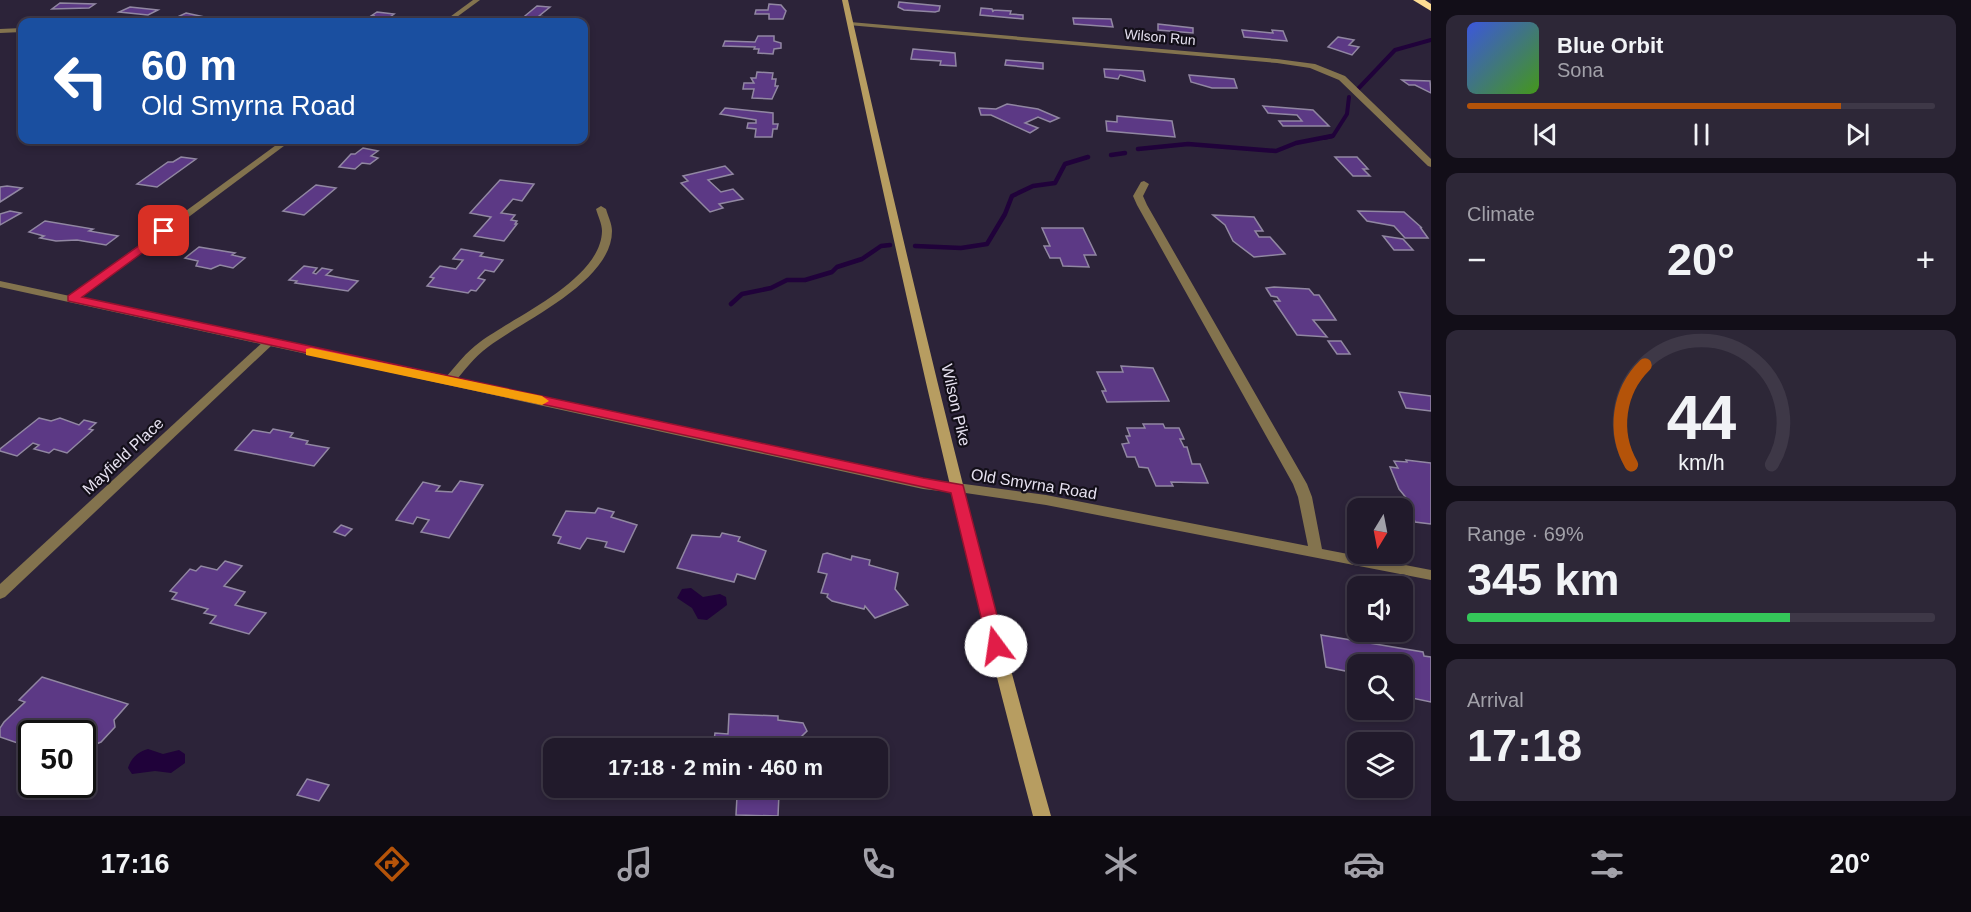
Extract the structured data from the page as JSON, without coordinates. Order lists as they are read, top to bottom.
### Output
{
  "streets": {
    "main road": ["Wilson Pike"],
    "street": ["Wilson Run", "Mayfield Place", "Old Smyrna Road"]
  },
  "crossings": [
    ["Wilson Run", "Wilson Pike"],
    ["Wilson Pike", "Old Smyrna Road"],
    ["Mayfield Place", "Old Smyrna Road"]
  ],
  "north": "bottom",
  "page": {
    "turn": ["60 m", "Old Smyrna Road"],
    "song": ["Blue Orbit", "Sona"],
    "tile": [
      "Climate",
      ["Range · 69%", "345 km"],
      ["Arrival", "17:18"]
    ],
    "heat": ["−", "20°", "+"],
    "limit": "50",
    "trip": "17:18 · 2 min · 460 m",
    "tabs": ["17:16", "20°"],
    "gauge": ["44", "km/h"]
  }
}
